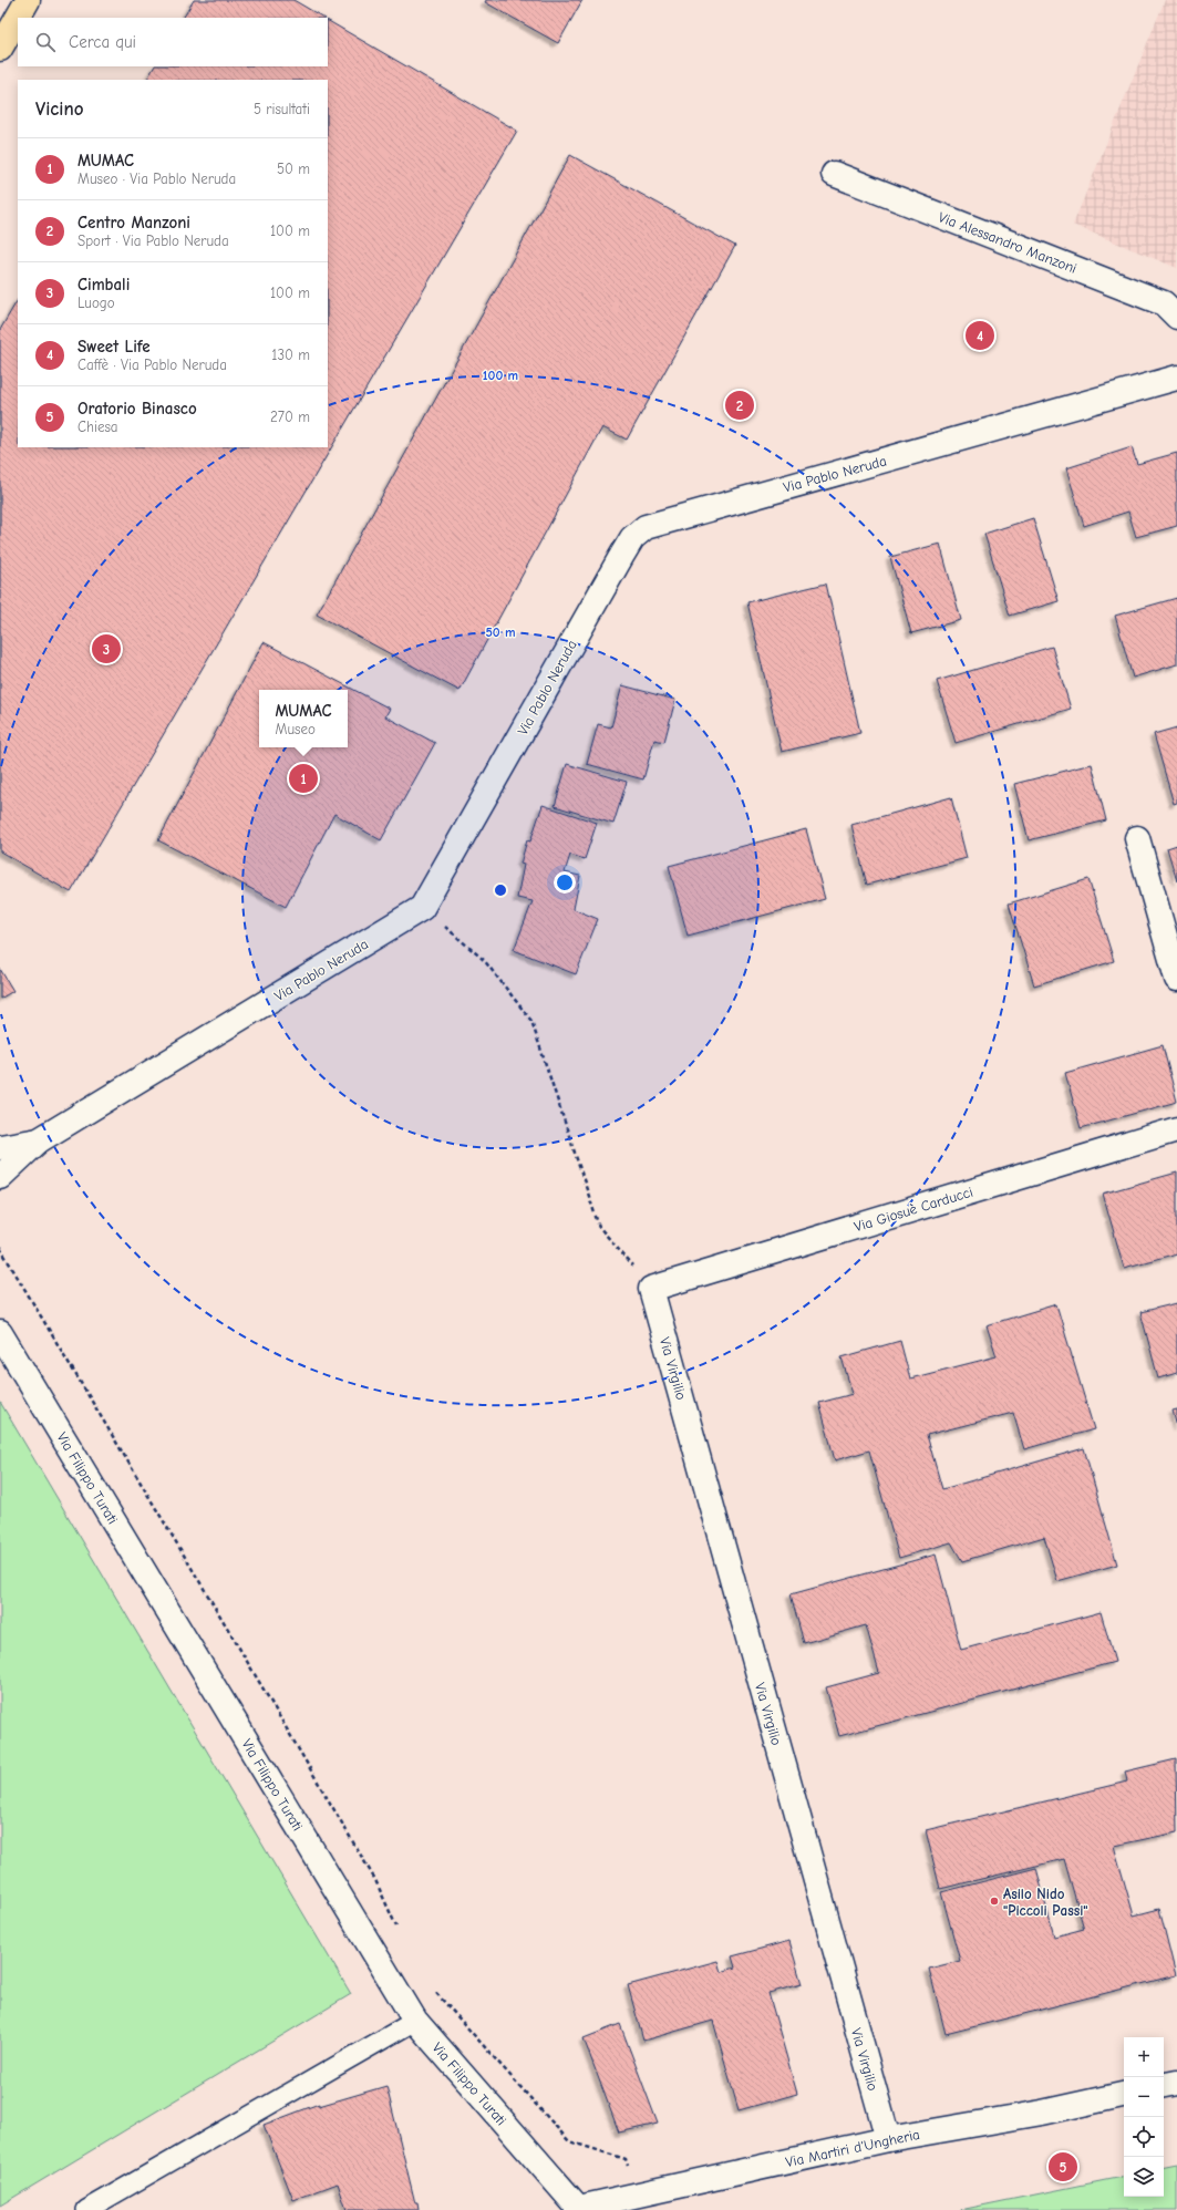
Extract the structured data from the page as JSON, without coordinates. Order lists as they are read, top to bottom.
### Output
{
  "streets": {
    "street": [
      "Via Alessandro Manzoni",
      "Via Pablo Neruda",
      "Via Giosuè Carducci",
      "Via Virgilio",
      "Via Filippo Turati",
      "Via Martiri d'Ungheria"
    ]
  },
  "crossings": [
    ["Via Giosuè Carducci", "Via Virgilio"],
    ["Via Virgilio", "Via Martiri d'Ungheria"],
    ["Via Filippo Turati", "Via Martiri d'Ungheria"]
  ],
  "places": ["Asilo Nido \"Piccoli Passi\""],
  "page": {
    "search": "Cerca qui",
    "heading": ["Vicino", "5 risultati"],
    "list": [
      {
        "mark": "1",
        "name": "MUMAC",
        "note": "Museo · Via Pablo Neruda",
        "value": "50 m"
      },
      {
        "mark": "2",
        "name": "Centro Manzoni",
        "note": "Sport · Via Pablo Neruda",
        "value": "100 m"
      },
      {
        "mark": "3",
        "name": "Cimbali",
        "note": "Luogo",
        "value": "100 m"
      },
      {
        "mark": "4",
        "name": "Sweet Life",
        "note": "Caffè · Via Pablo Neruda",
        "value": "130 m"
      },
      {
        "mark": "5",
        "name": "Oratorio Binasco",
        "note": "Chiesa",
        "value": "270 m"
      }
    ],
    "pins": [
      "4",
      "2",
      "3",
      "1",
      "5"
    ],
    "popup": ["MUMAC", "Museo"],
    "map_buttons": ["+", "−"]
  },
  "rings": ["100 m", "50 m"]
}
